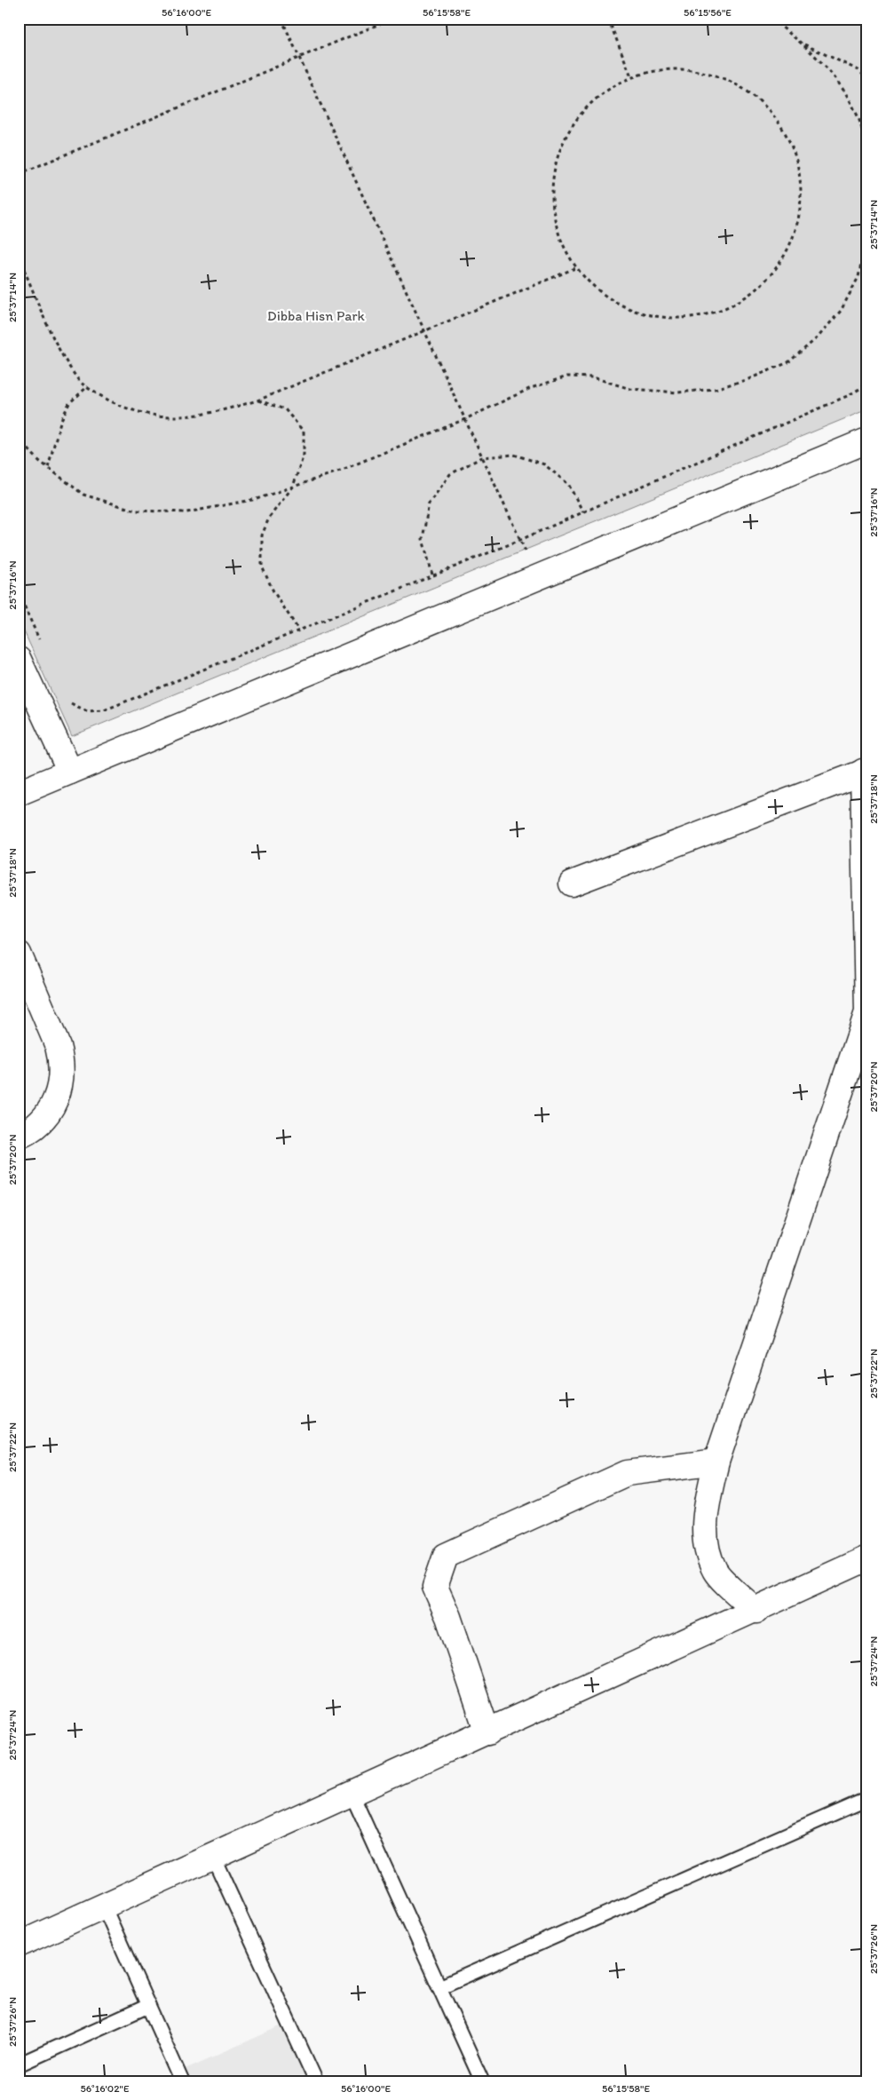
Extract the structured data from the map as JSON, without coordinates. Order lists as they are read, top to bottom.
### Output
{
  "parks": ["Dibba Hisn Park"],
  "coordinates": [
    "56°16'00\"E",
    "56°15'58\"E",
    "56°15'56\"E",
    "25°37'14\"N",
    "25°37'16\"N",
    "25°37'18\"N",
    "25°37'20\"N",
    "25°37'22\"N",
    "25°37'24\"N",
    "25°37'26\"N",
    "56°16'02\"E"
  ]
}
